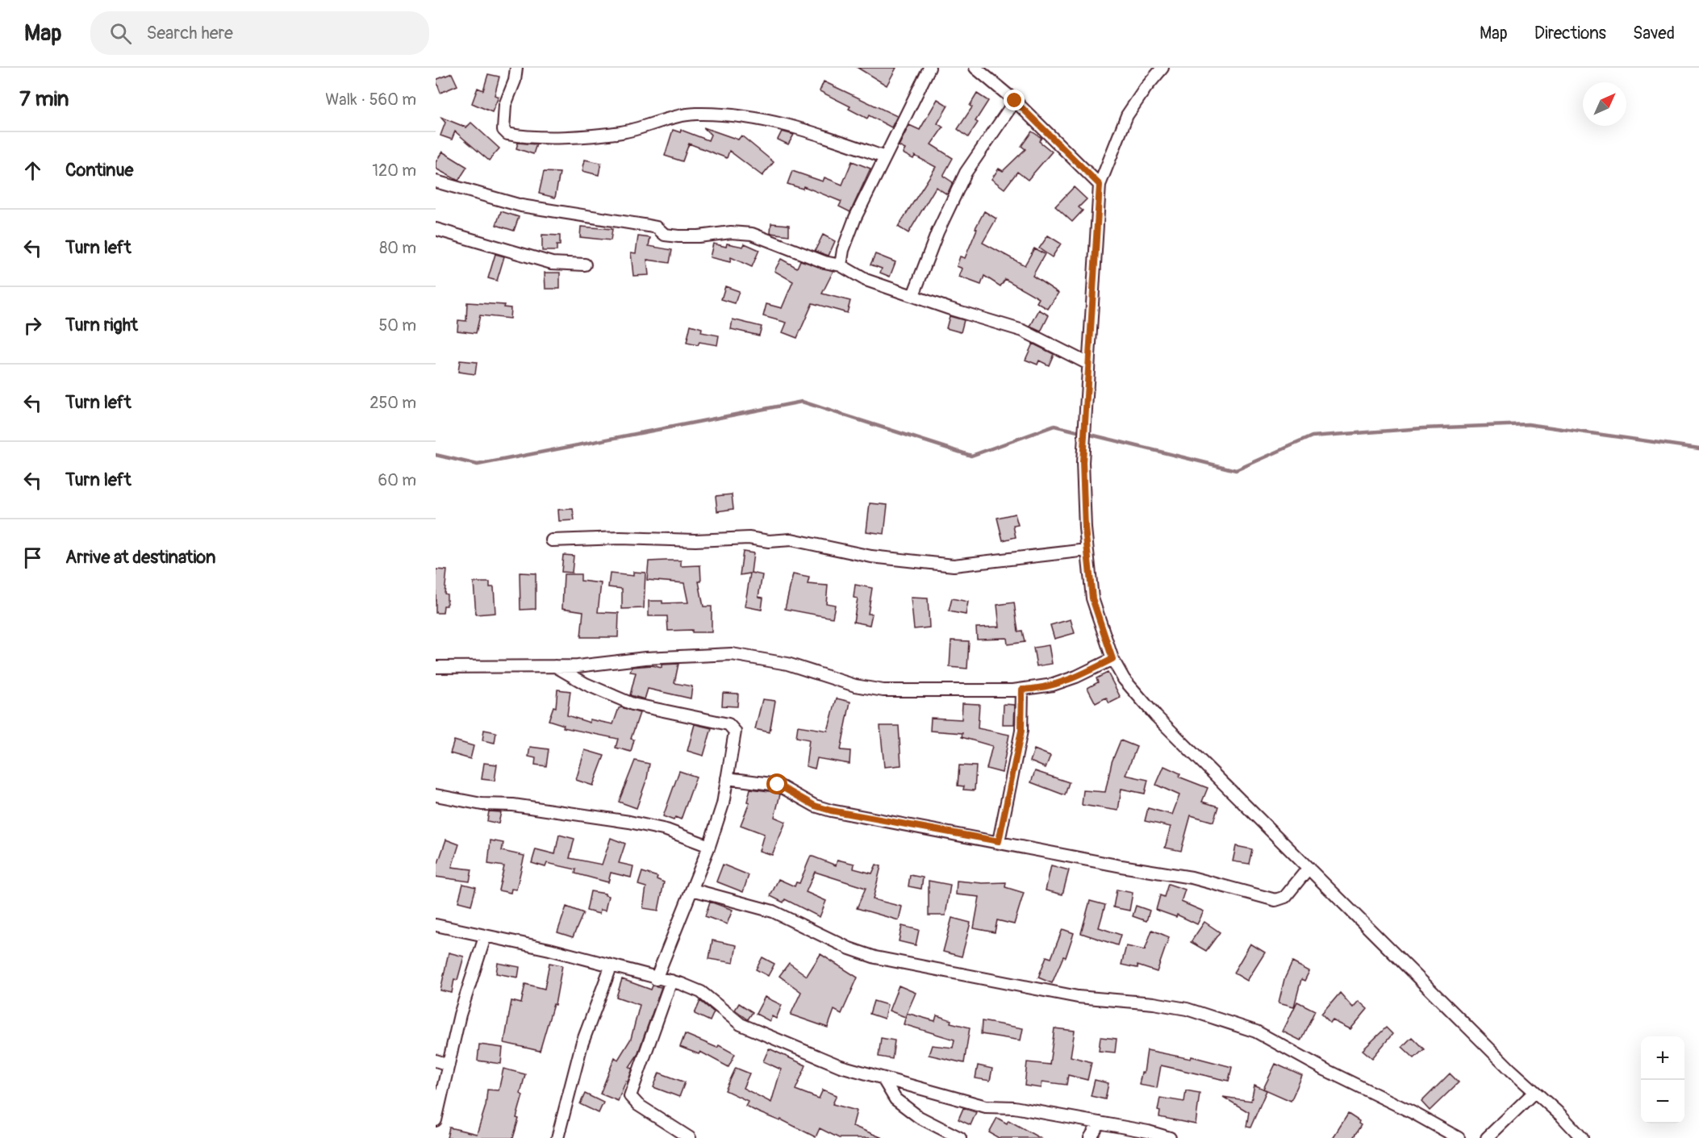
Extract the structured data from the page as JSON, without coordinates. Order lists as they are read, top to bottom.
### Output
{
  "north": "top right",
  "page": {
    "header": "Map",
    "search": "Search here",
    "nav": ["Map", "Directions", "Saved"],
    "heading": ["7 min", "Walk · 560 m"],
    "list": [
      ["Continue", "120 m"],
      ["Turn left", "80 m"],
      ["Turn right", "50 m"],
      ["Turn left", "250 m"],
      ["Turn left", "60 m"],
      "Arrive at destination"
    ],
    "map_buttons": ["+", "−"]
  }
}
